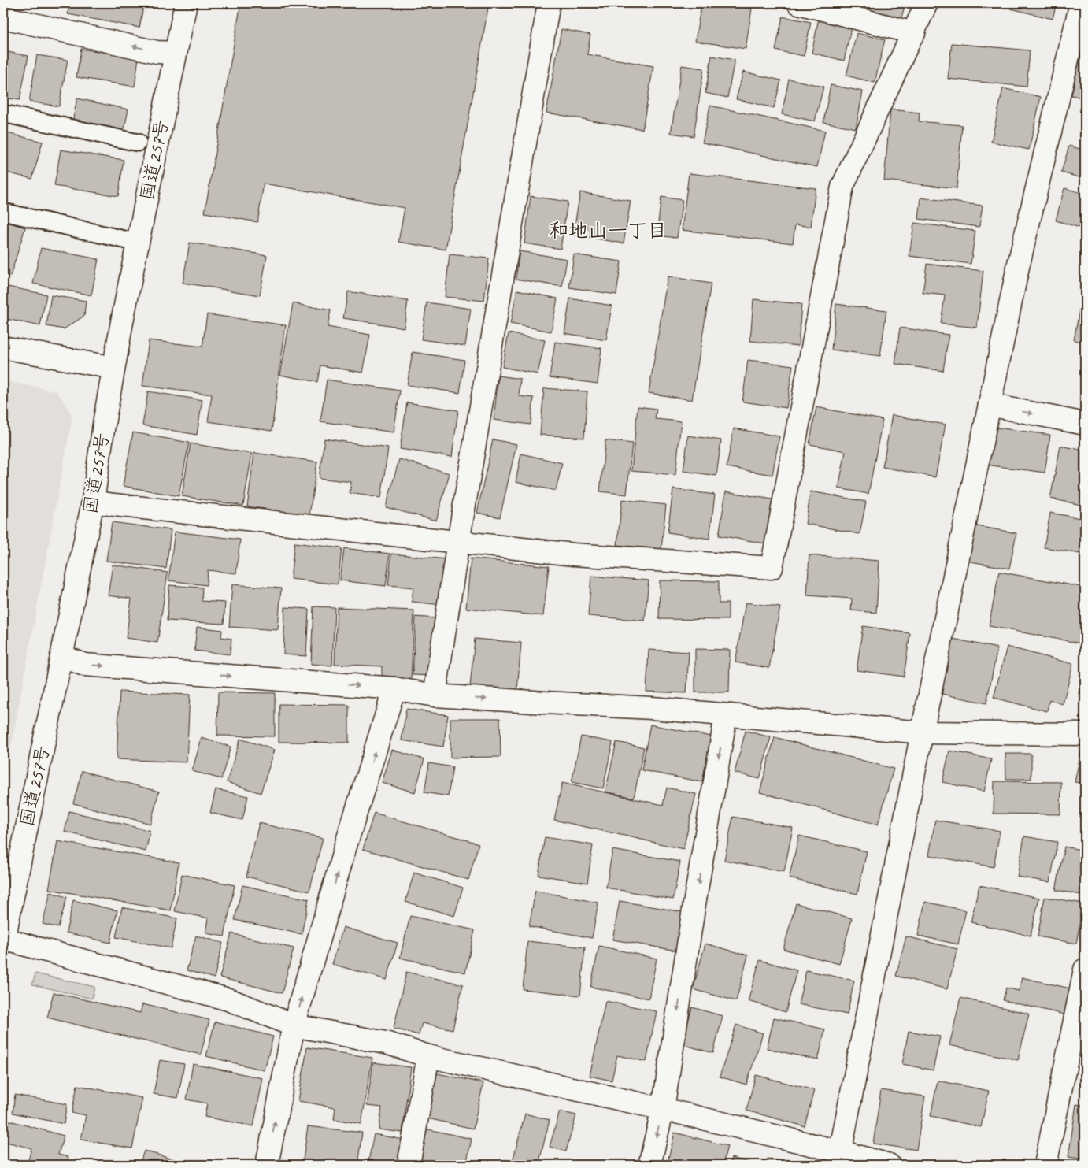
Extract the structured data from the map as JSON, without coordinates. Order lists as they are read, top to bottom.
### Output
{
  "streets": {
    "main road": ["国道257号"]
  },
  "districts": ["和地山一丁目"]
}
